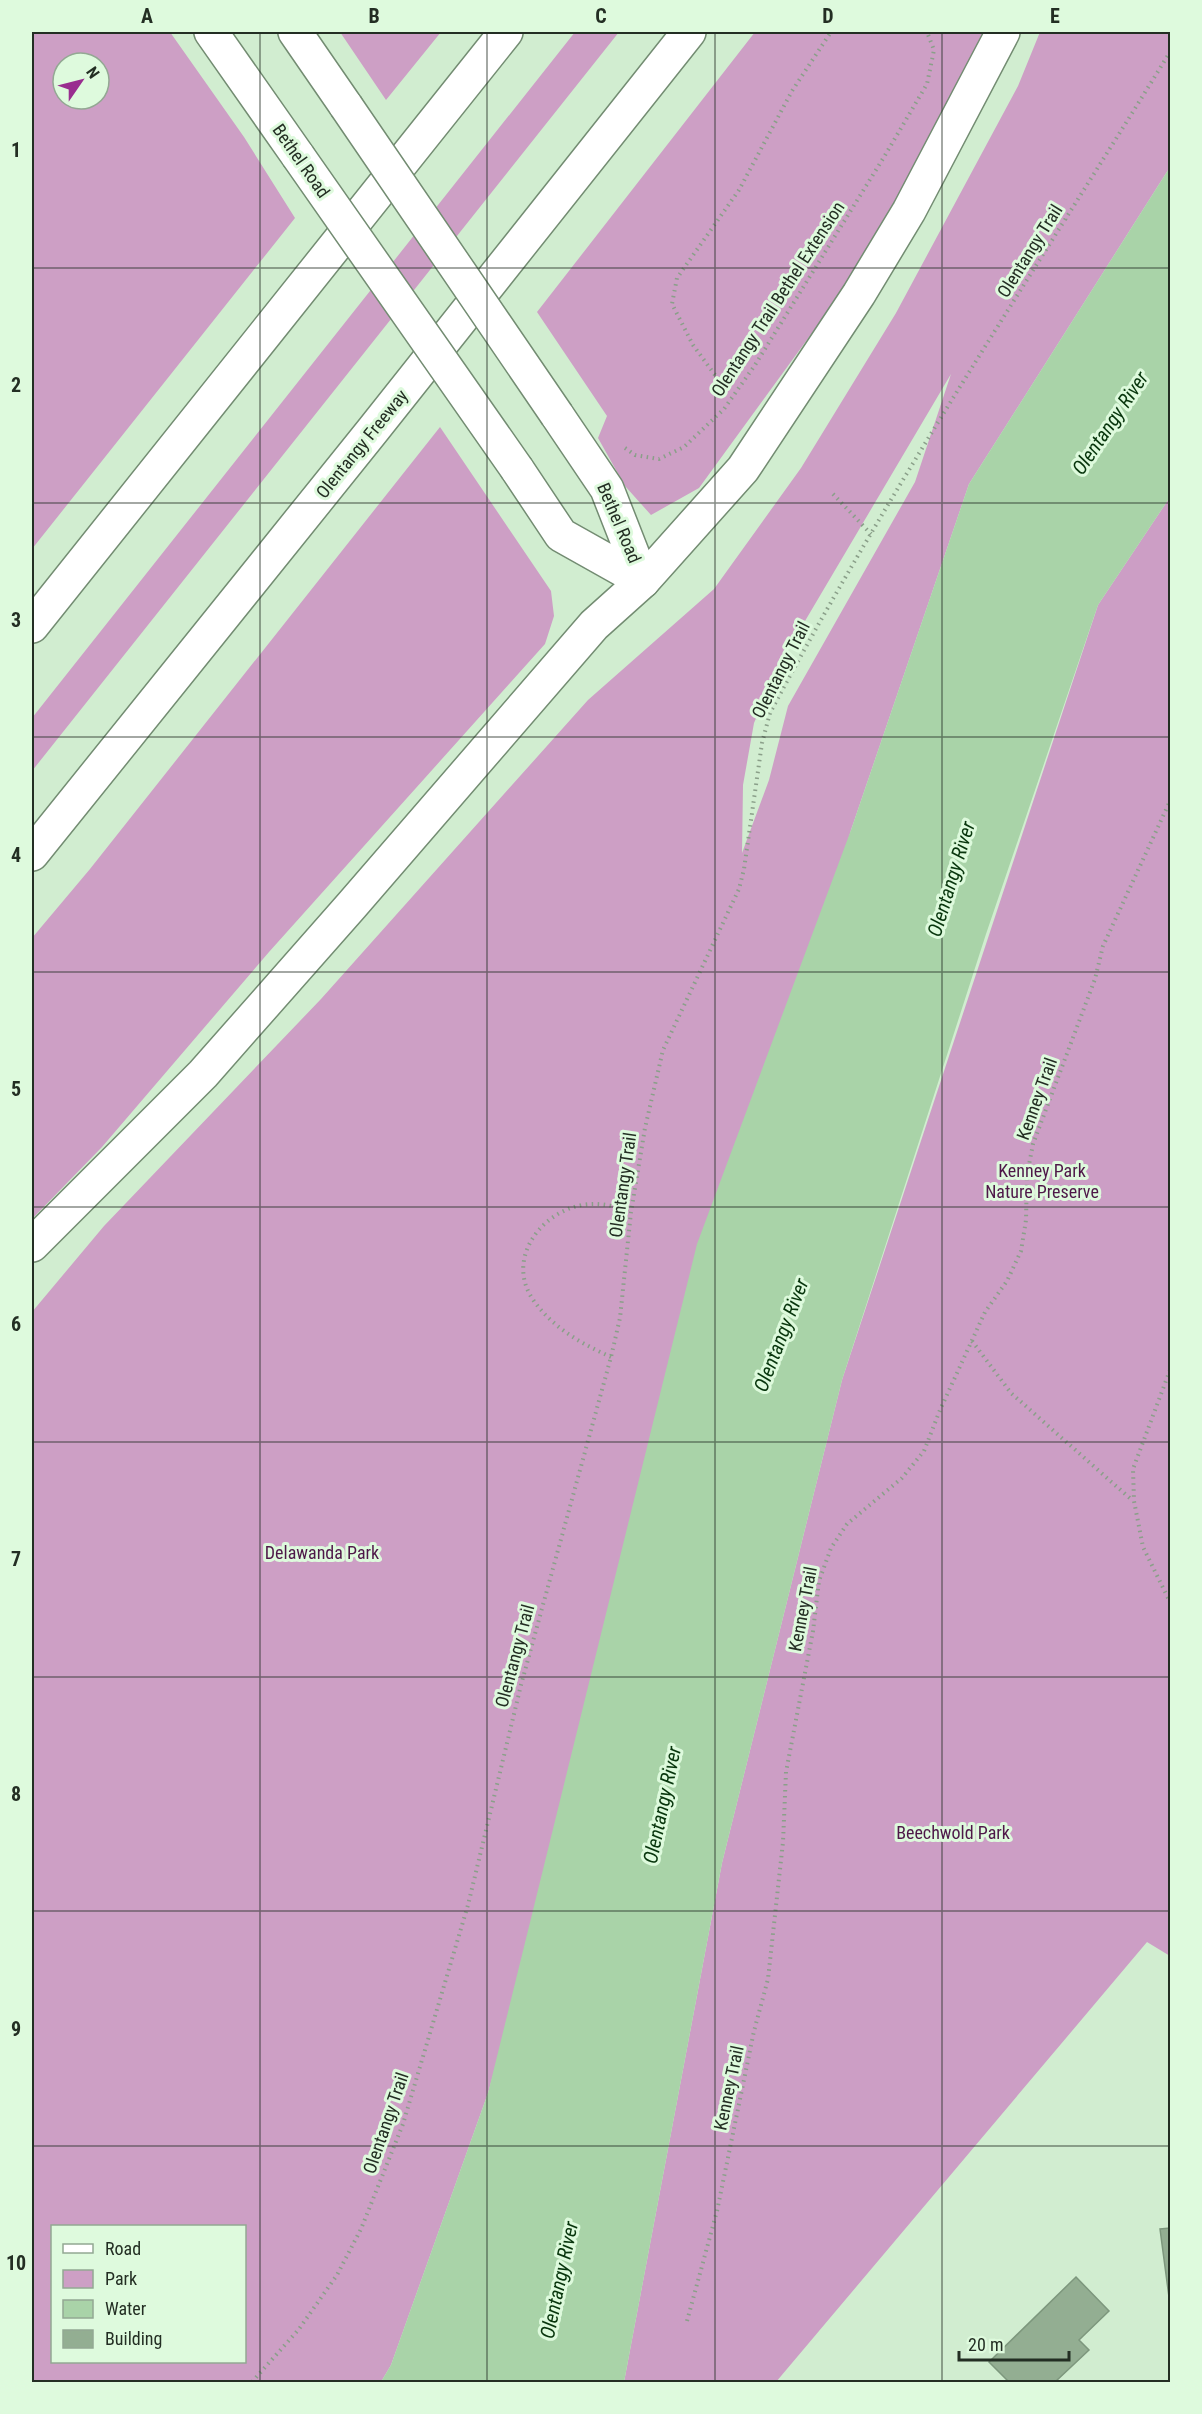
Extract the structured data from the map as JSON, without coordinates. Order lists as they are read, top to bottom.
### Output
{
  "streets": {
    "main road": ["Bethel Road", "Olentangy Freeway"],
    "path": ["Olentangy Trail", "Olentangy Trail Bethel Extension", "Kenney Trail"]
  },
  "water": ["Olentangy River"],
  "parks": ["Kenney Park Nature Preserve", "Delawanda Park", "Beechwold Park"],
  "legend": [
    "Road",
    "Park",
    "Water",
    "Building"
  ],
  "scale_bar": "20 m",
  "north": "top right",
  "grid": {
    "columns": [
      "A",
      "B",
      "C",
      "D",
      "E"
    ],
    "rows": [
      "1",
      "2",
      "3",
      "4",
      "5",
      "6",
      "7",
      "8",
      "9",
      "10"
    ]
  }
}
